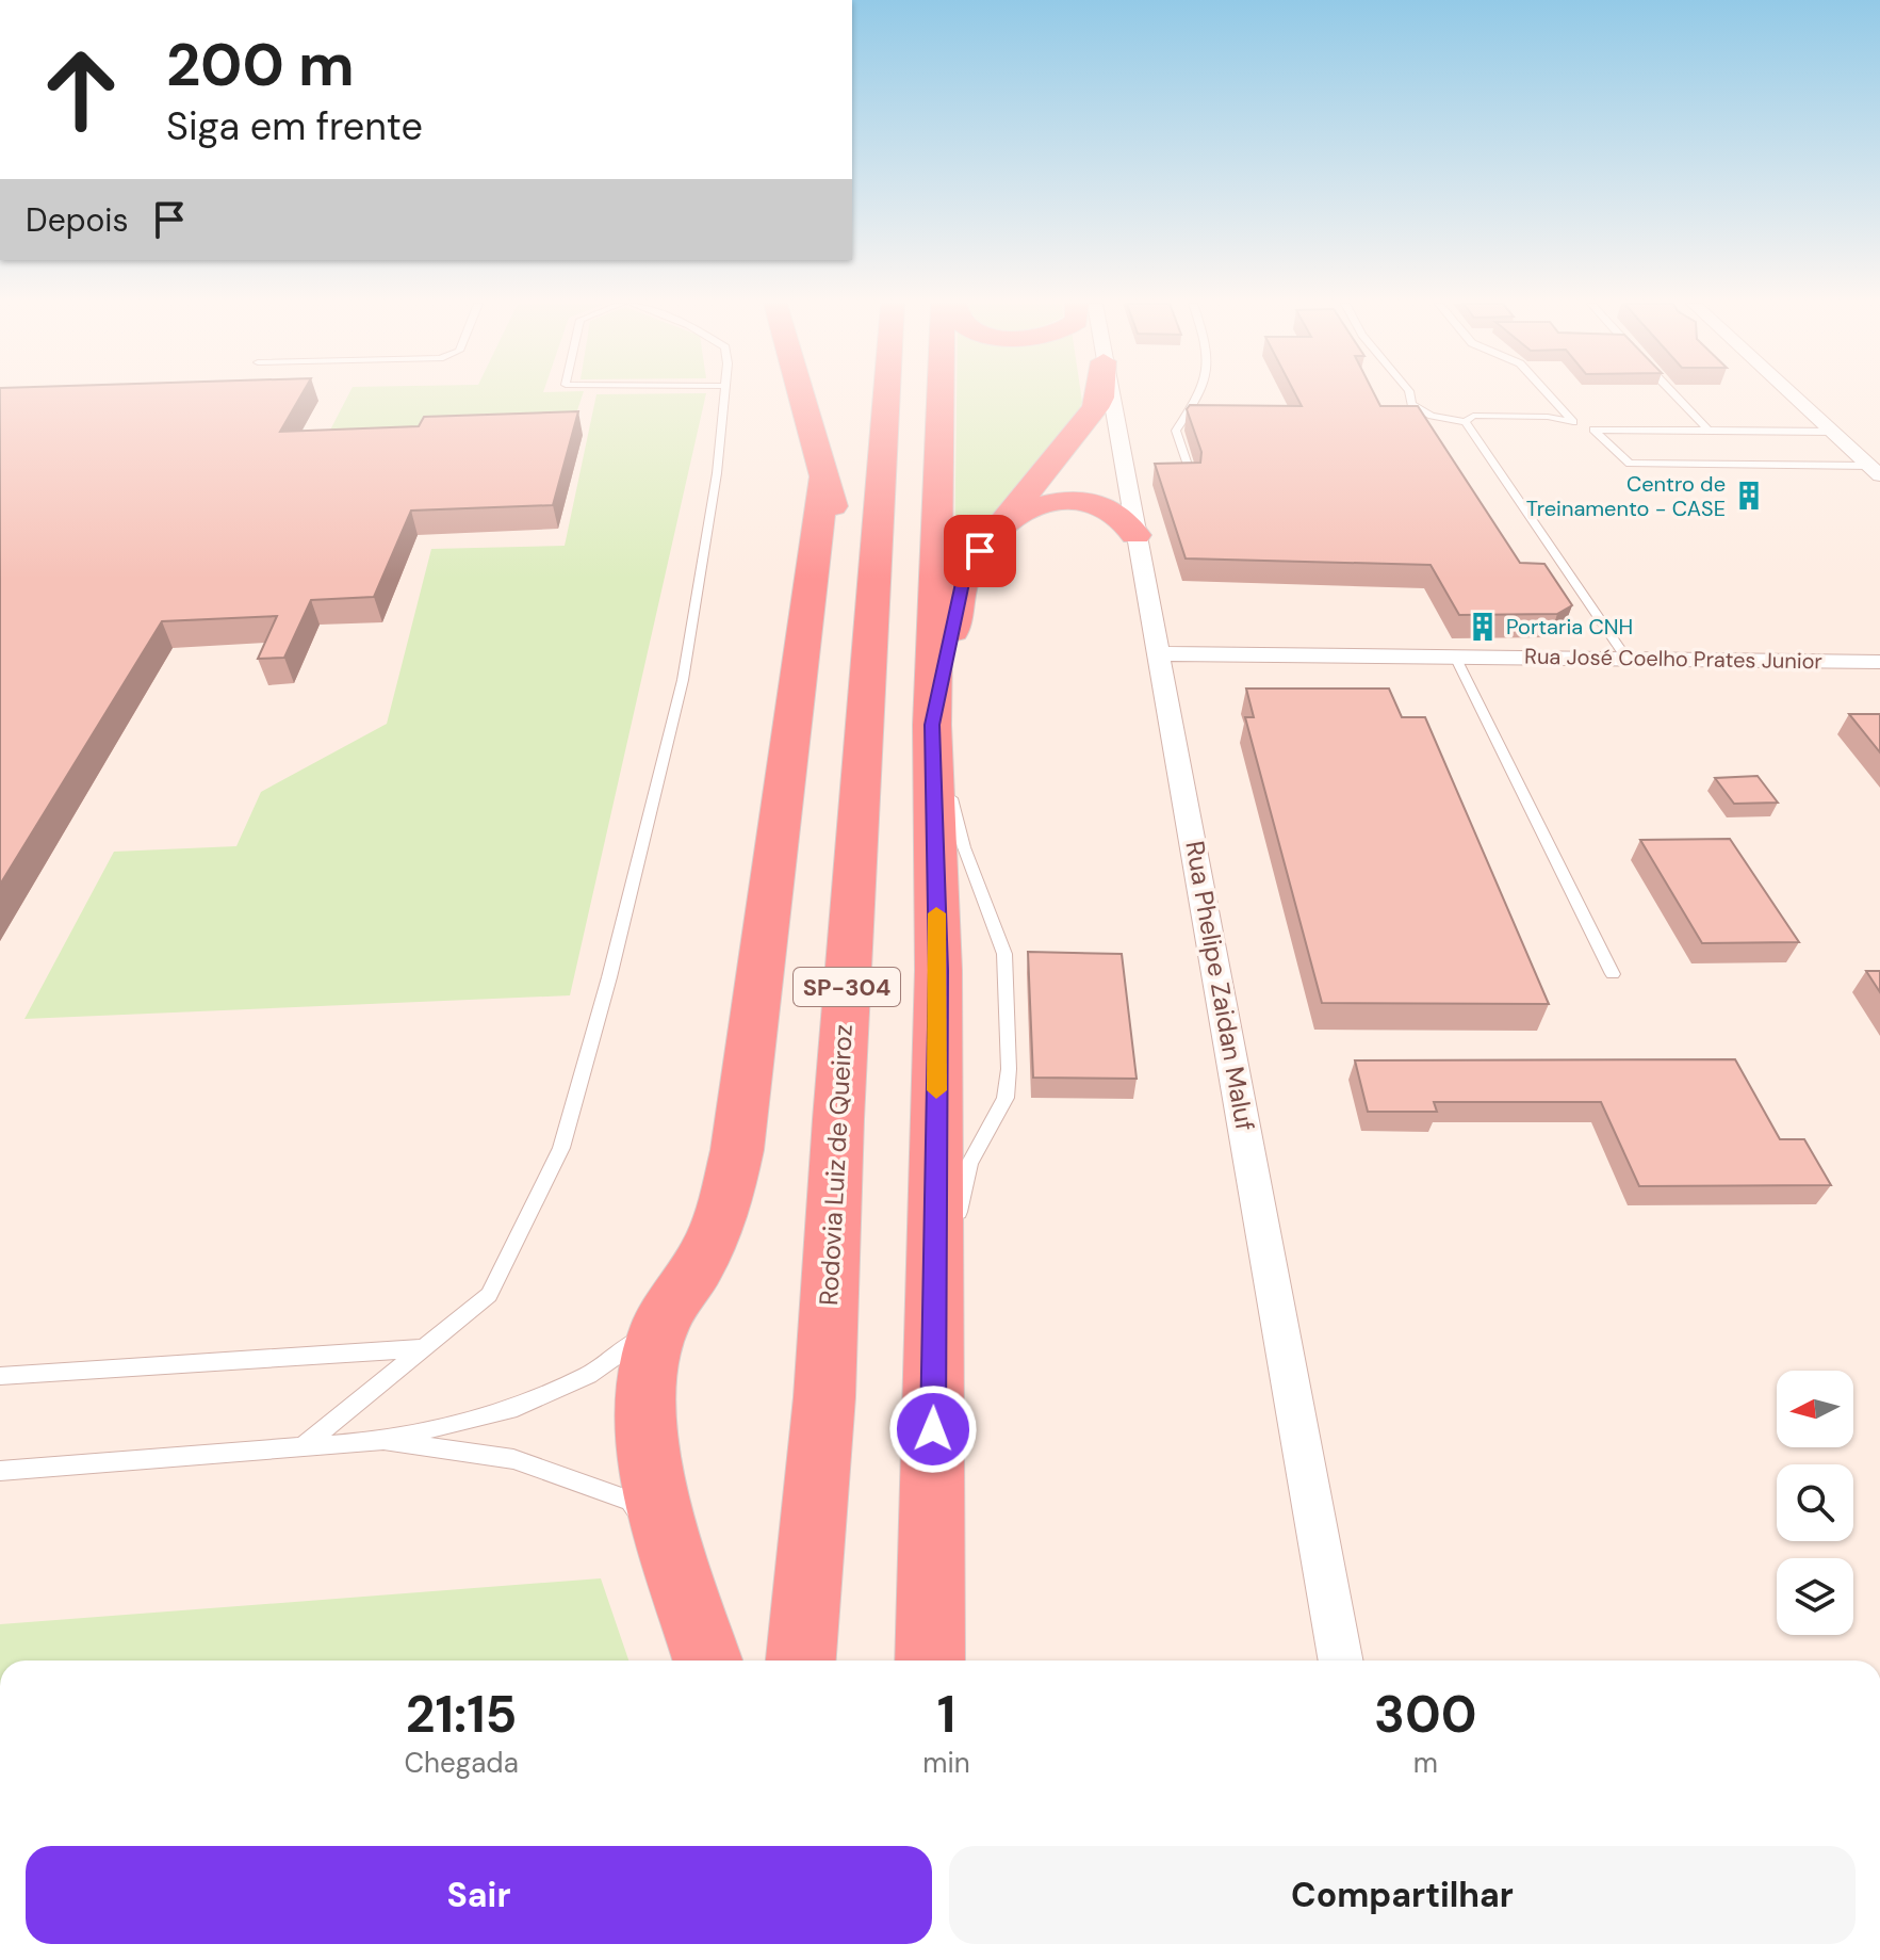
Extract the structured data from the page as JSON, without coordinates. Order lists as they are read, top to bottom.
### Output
{
  "streets": {
    "highway": ["SP-304", "Rodovia Luiz de Queiroz"],
    "street": ["Rua José Coelho Prates Junior", "Rua Phelipe Zaidan Maluf"]
  },
  "crossings": [
    ["Rua José Coelho Prates Junior", "Rua Phelipe Zaidan Maluf"]
  ],
  "places": {
    "building": ["Centro de Treinamento - CASE", "Portaria CNH"]
  },
  "north": "left",
  "page": {
    "turn": ["200 m", "Siga em frente"],
    "then": "Depois",
    "eta": [
      "21:15",
      "Chegada",
      "1",
      "min",
      "300",
      "m"
    ],
    "buttons": ["Sair", "Compartilhar"]
  }
}
